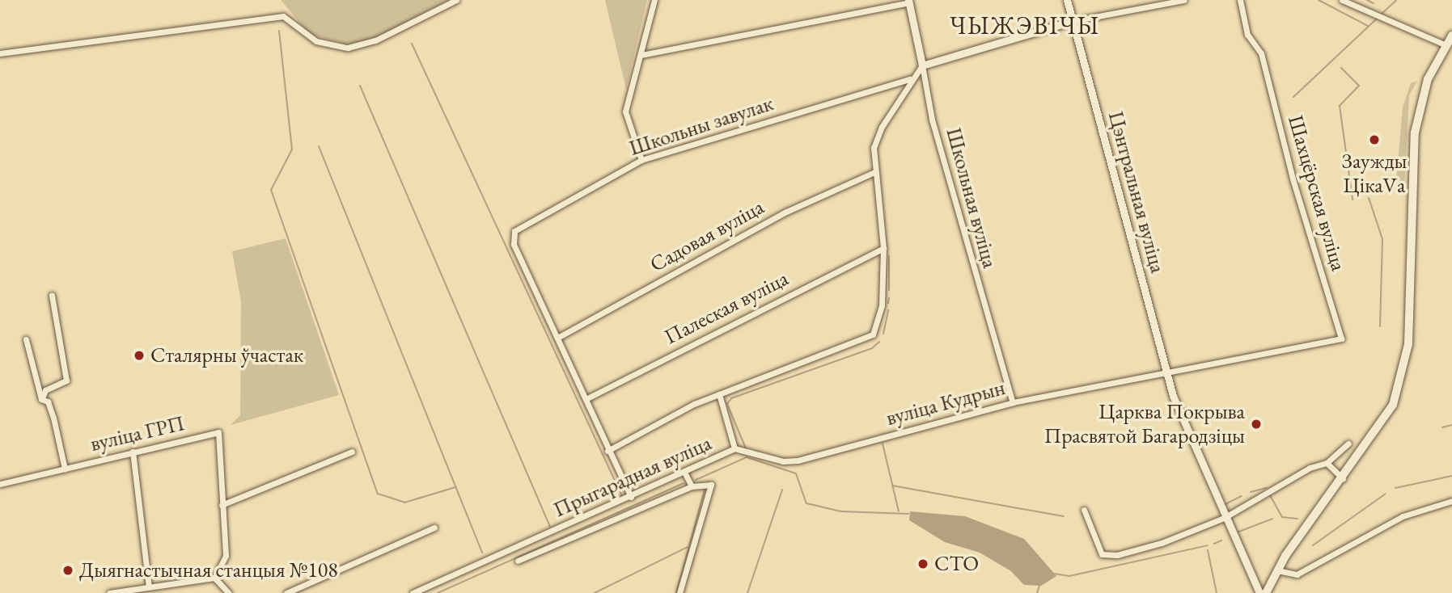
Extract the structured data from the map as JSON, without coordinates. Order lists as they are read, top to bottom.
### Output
{
  "streets": {
    "street": [
      "Школьны завулак",
      "Цэнтральная вуліца",
      "Шахцёрская вуліца",
      "Школьная вуліца",
      "Садовая вуліца",
      "Палеская вуліца",
      "вуліца Кудрын",
      "вуліца ГРП",
      "Прыгарадная вуліца"
    ]
  },
  "crossings": [
    ["Школьны завулак", "Садовая вуліца"],
    ["Цэнтральная вуліца", "Шахцёрская вуліца"],
    ["Цэнтральная вуліца", "вуліца Кудрын"],
    ["Шахцёрская вуліца", "вуліца Кудрын"],
    ["Школьная вуліца", "вуліца Кудрын"],
    ["Палеская вуліца", "Прыгарадная вуліца"],
    ["вуліца Кудрын", "Прыгарадная вуліца"]
  ],
  "districts": ["ЧЫЖЭВІЧЫ"],
  "places": [
    "Заужды ЦікаVа",
    "Сталярны ўчастак",
    "Царква Покрыва Прасвятой Багародзіцы",
    "СТО",
    "Дыягнастычная станцыя №108"
  ]
}
